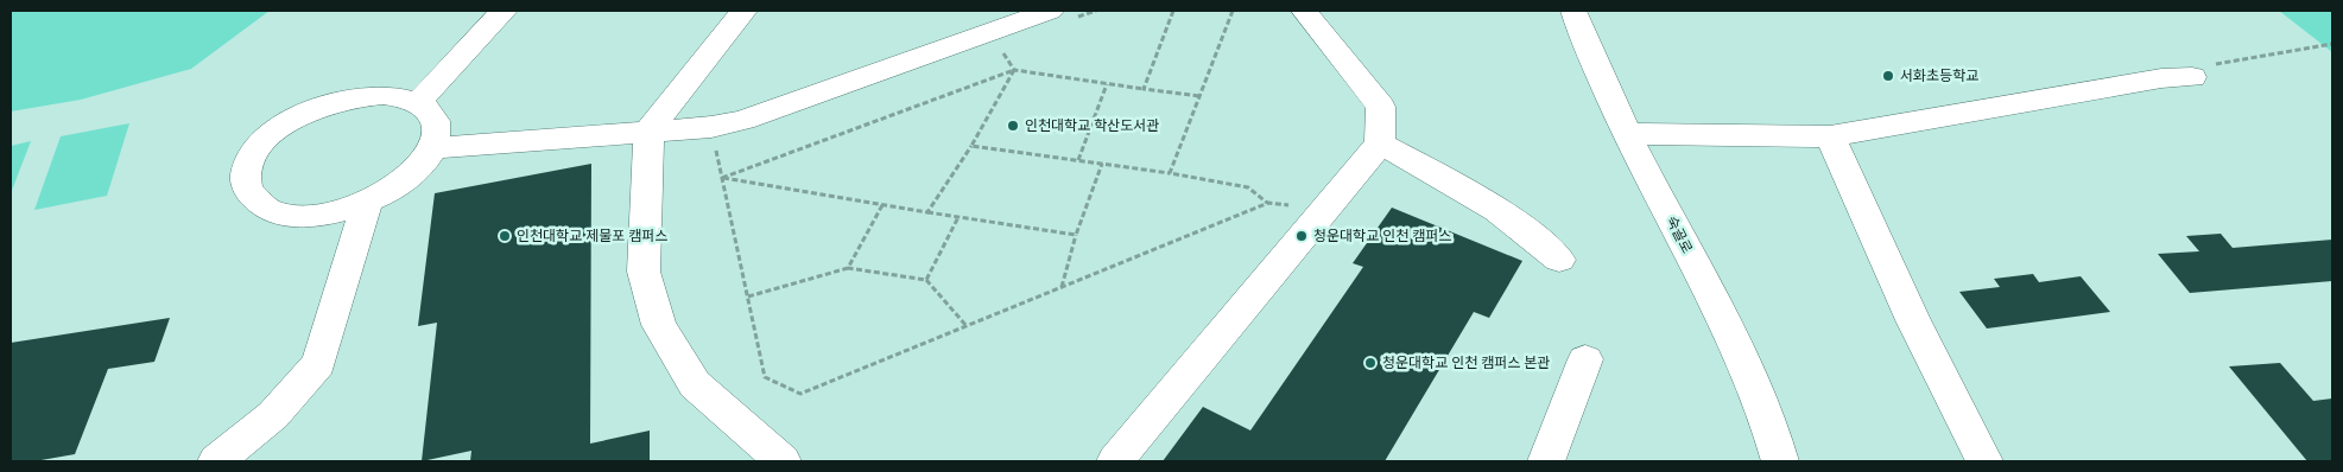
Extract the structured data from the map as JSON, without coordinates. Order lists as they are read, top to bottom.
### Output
{
  "streets": {
    "street": ["숙골로"]
  },
  "places": [
    "서화초등학교",
    "인천대학교 학산도서관",
    "인천대학교 제물포 캠퍼스",
    "청운대학교 인천 캠퍼스",
    "청운대학교 인천 캠퍼스 본관"
  ]
}
